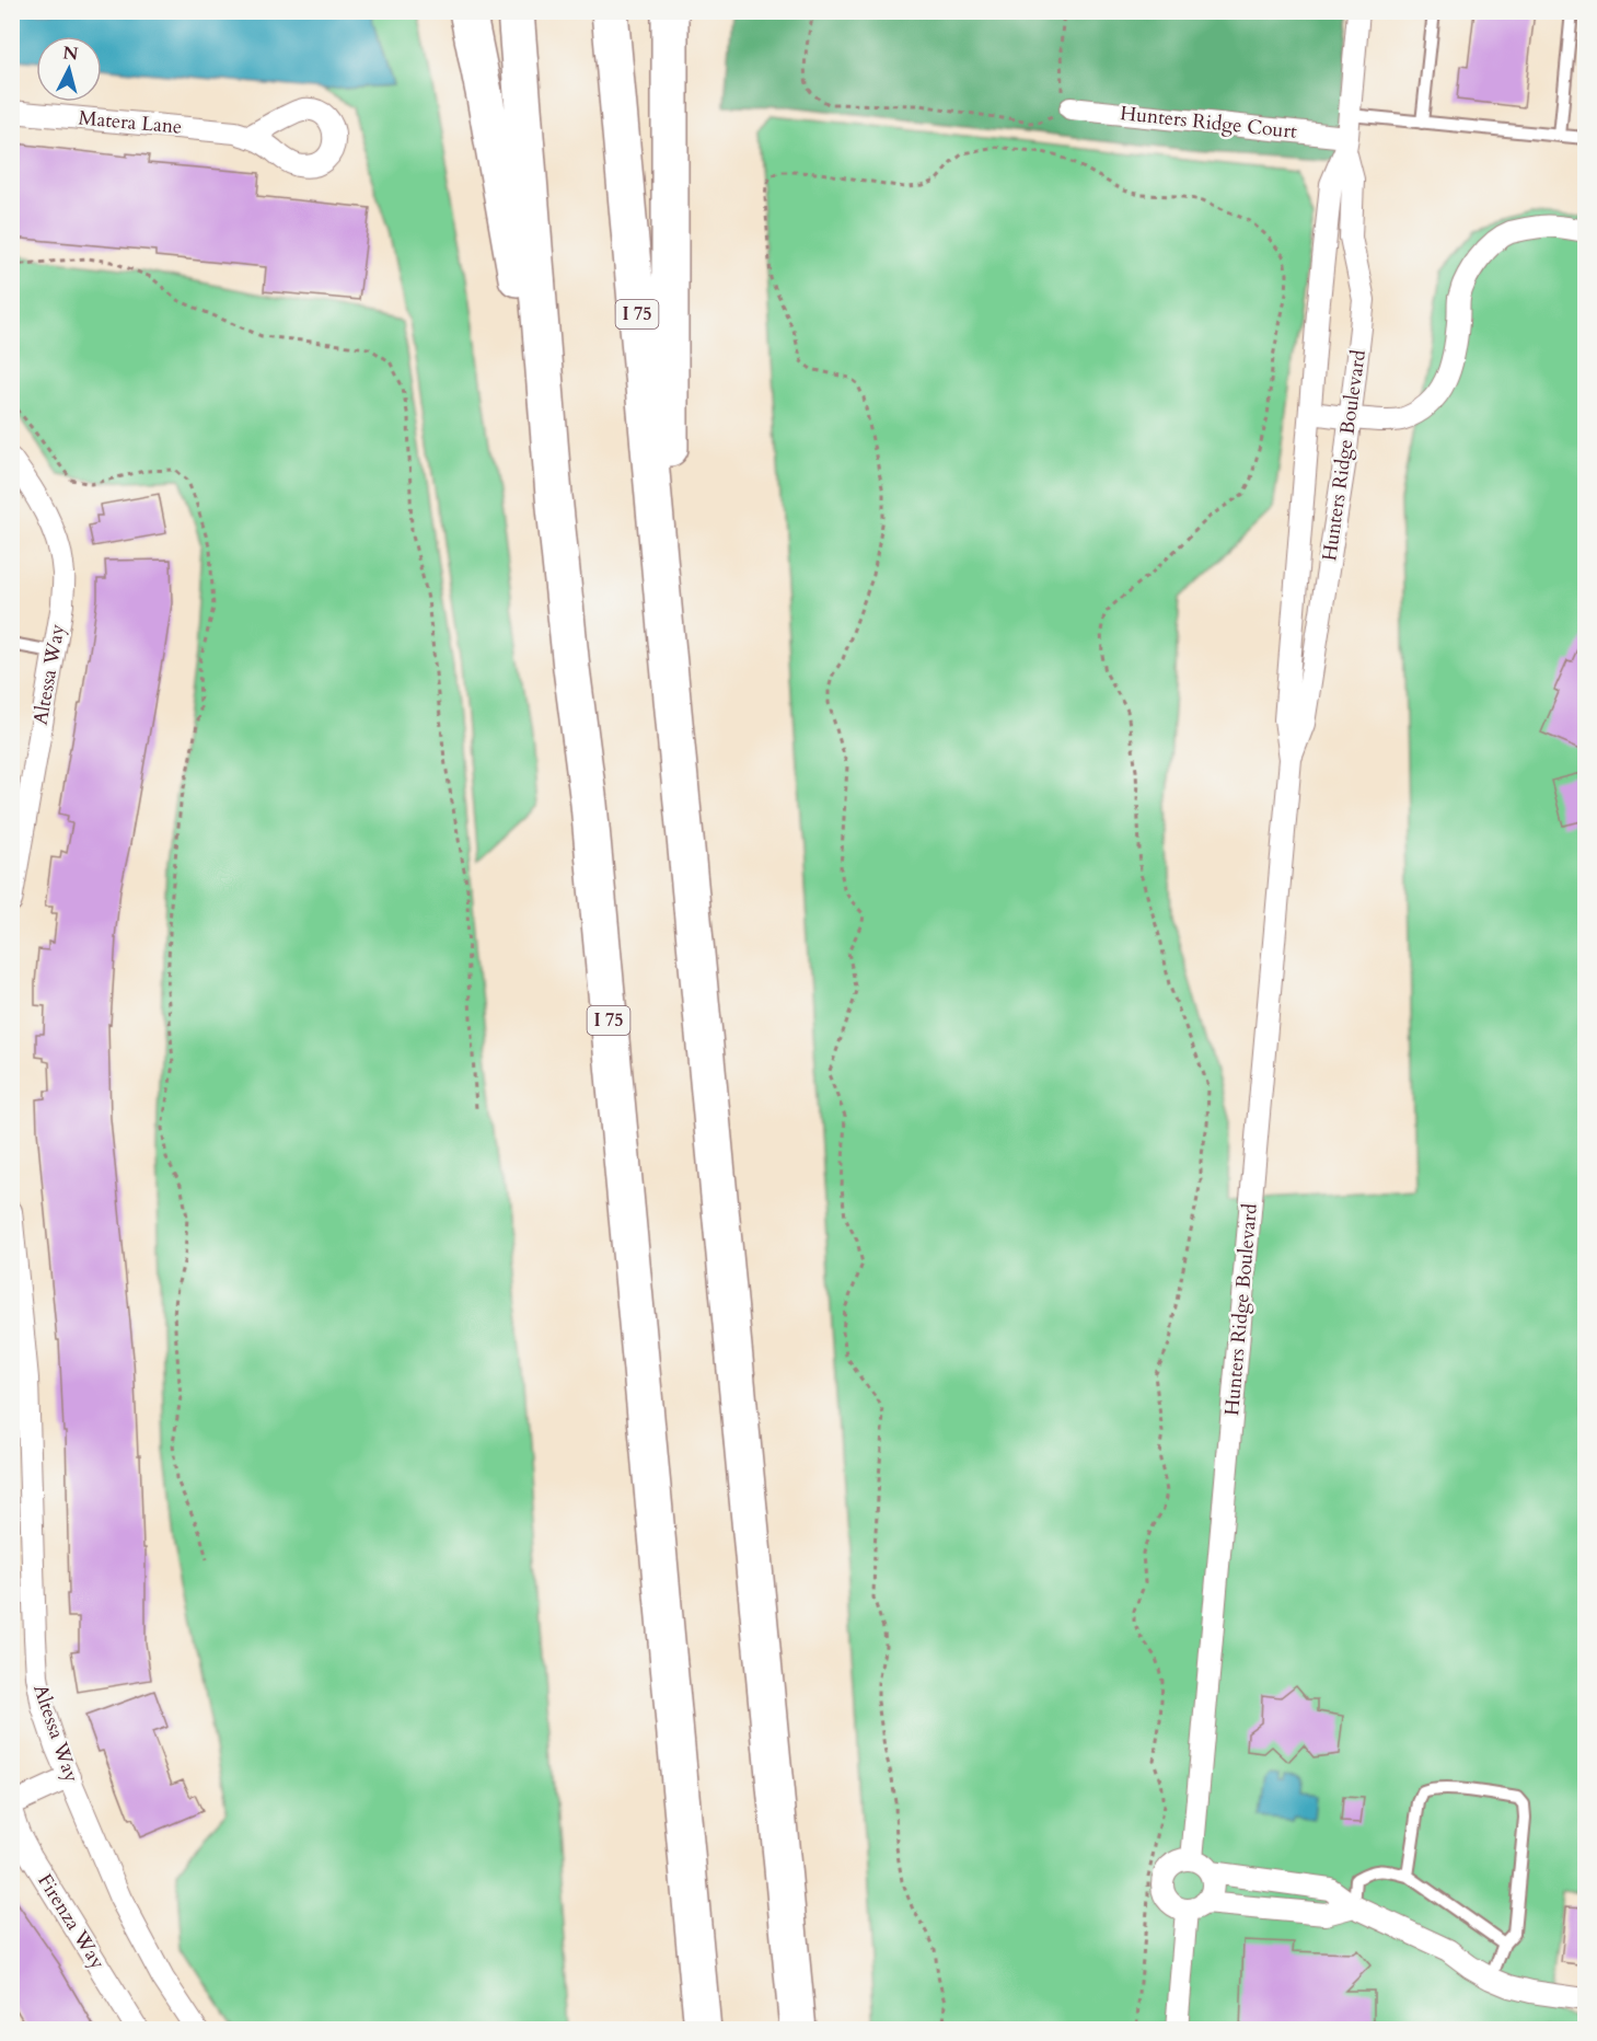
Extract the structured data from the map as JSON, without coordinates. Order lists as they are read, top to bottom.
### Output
{
  "streets": {
    "highway": ["I 75"],
    "street": [
      "Matera Lane",
      "Hunters Ridge Court",
      "Hunters Ridge Boulevard",
      "Altessa Way",
      "Firenza Way"
    ]
  },
  "crossings": [
    ["Hunters Ridge Court", "Hunters Ridge Boulevard"]
  ],
  "north": "top"
}
